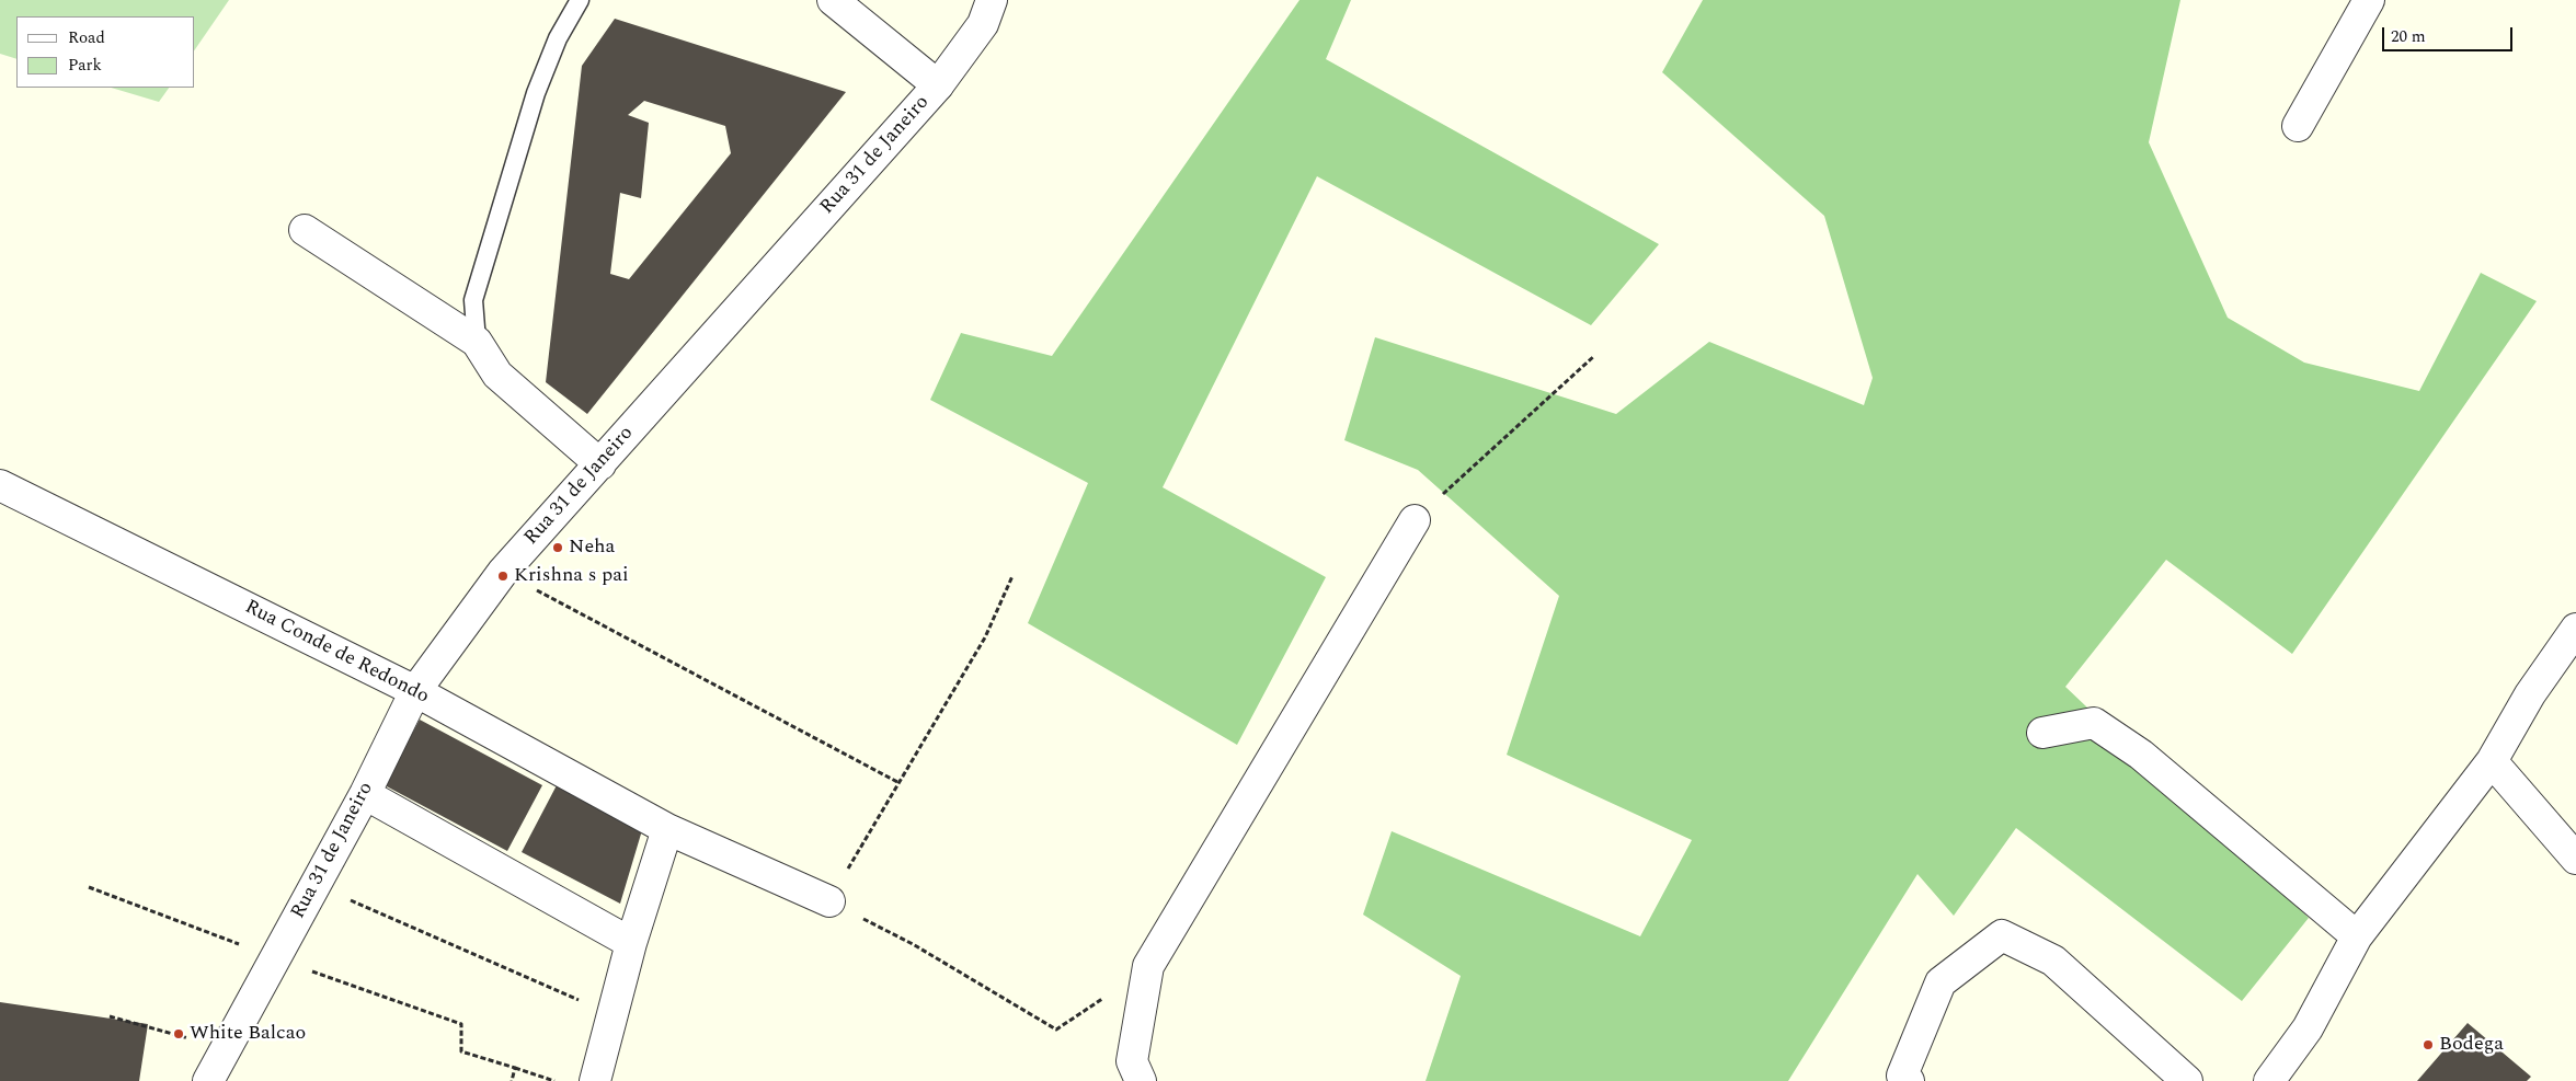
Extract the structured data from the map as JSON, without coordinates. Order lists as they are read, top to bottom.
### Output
{
  "streets": {
    "street": ["Rua 31 de Janeiro", "Rua Conde de Redondo"]
  },
  "crossings": [
    ["Rua 31 de Janeiro", "Rua Conde de Redondo"]
  ],
  "places": [
    "Neha",
    "Krishna s pai",
    "White Balcao",
    "Bodega"
  ],
  "legend": ["Road", "Park"],
  "scale_bar": "20 m"
}
